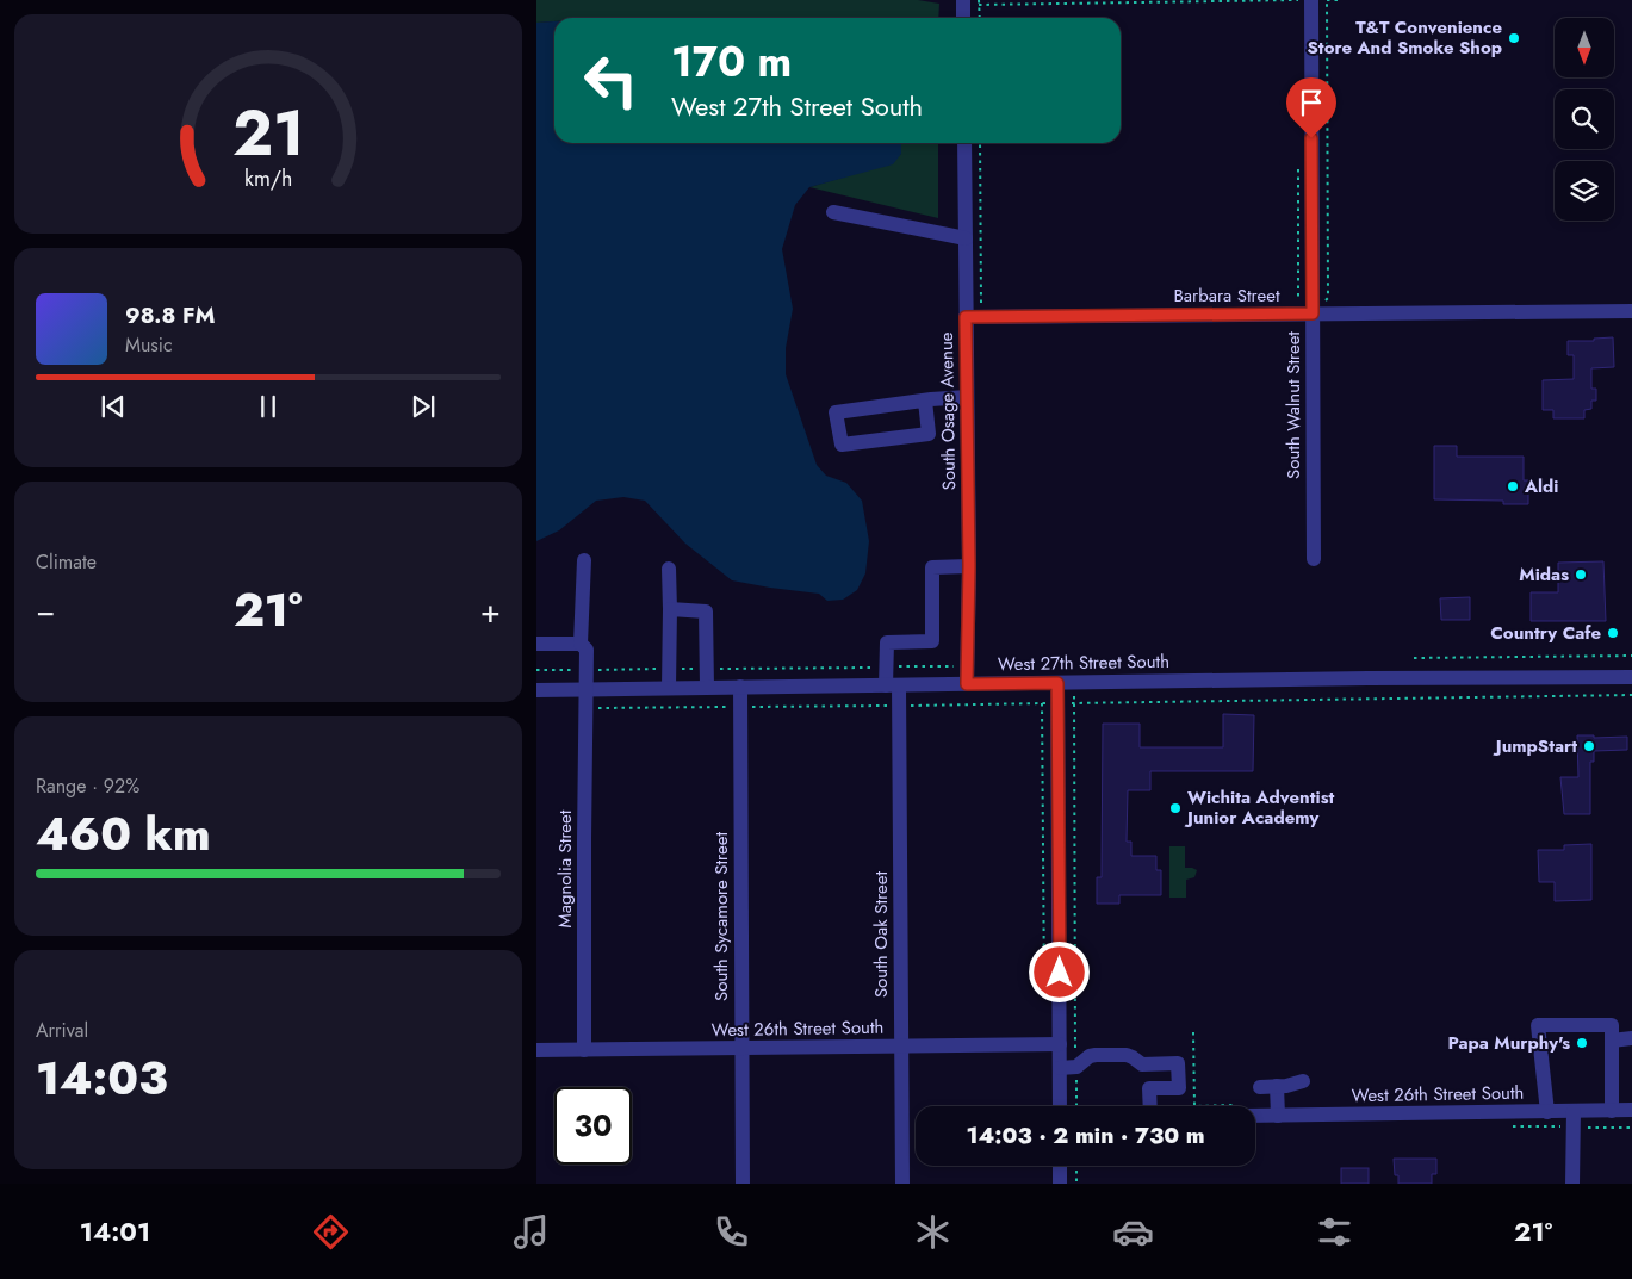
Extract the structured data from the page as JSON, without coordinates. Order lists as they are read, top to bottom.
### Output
{
  "streets": {
    "street": [
      "Barbara Street",
      "South Walnut Street",
      "South Osage Avenue",
      "West 27th Street South",
      "Magnolia Street",
      "South Sycamore Street",
      "South Oak Street",
      "West 26th Street South"
    ]
  },
  "crossings": [
    ["Barbara Street", "South Walnut Street"],
    ["Barbara Street", "South Osage Avenue"],
    ["South Osage Avenue", "West 27th Street South"],
    ["South Osage Avenue", "South Oak Street"],
    ["West 27th Street South", "Magnolia Street"],
    ["West 27th Street South", "South Sycamore Street"],
    ["West 27th Street South", "South Oak Street"],
    ["Magnolia Street", "West 26th Street South"],
    ["South Sycamore Street", "West 26th Street South"],
    ["South Oak Street", "West 26th Street South"]
  ],
  "places": [
    "T&T Convenience Store And Smoke Shop",
    "Aldi",
    "Midas",
    "Country Cafe",
    "JumpStart",
    "Wichita Adventist Junior Academy",
    "Papa Murphy's"
  ],
  "north": "bottom",
  "page": {
    "turn": ["170 m", "West 27th Street South"],
    "song": ["98.8 FM", "Music"],
    "tile": [
      "Climate",
      ["Range · 92%", "460 km"],
      ["Arrival", "14:03"]
    ],
    "heat": ["−", "21°", "+"],
    "limit": "30",
    "trip": "14:03 · 2 min · 730 m",
    "tabs": ["14:01", "21°"],
    "gauge": ["21", "km/h"]
  }
}
